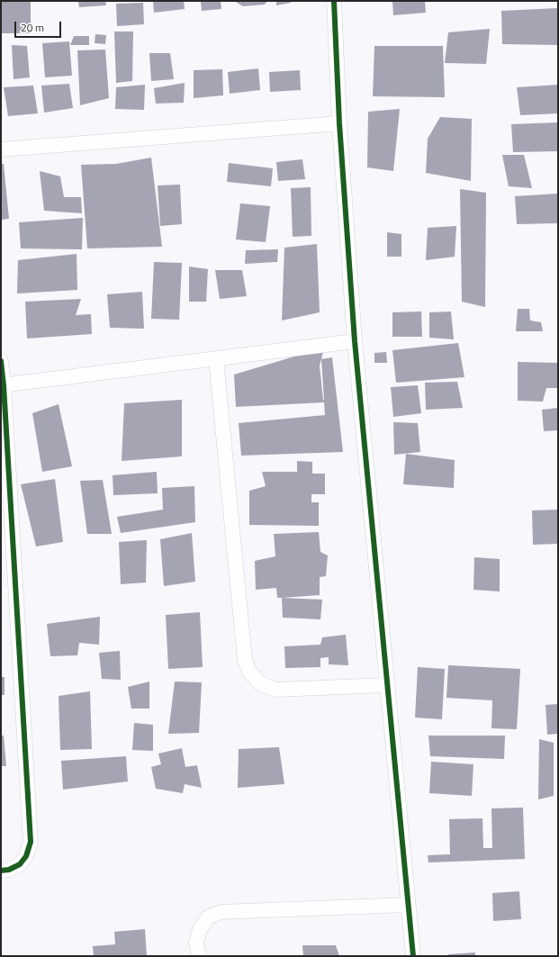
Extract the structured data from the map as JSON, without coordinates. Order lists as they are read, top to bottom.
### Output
{
  "scale_bar": "20 m"
}
